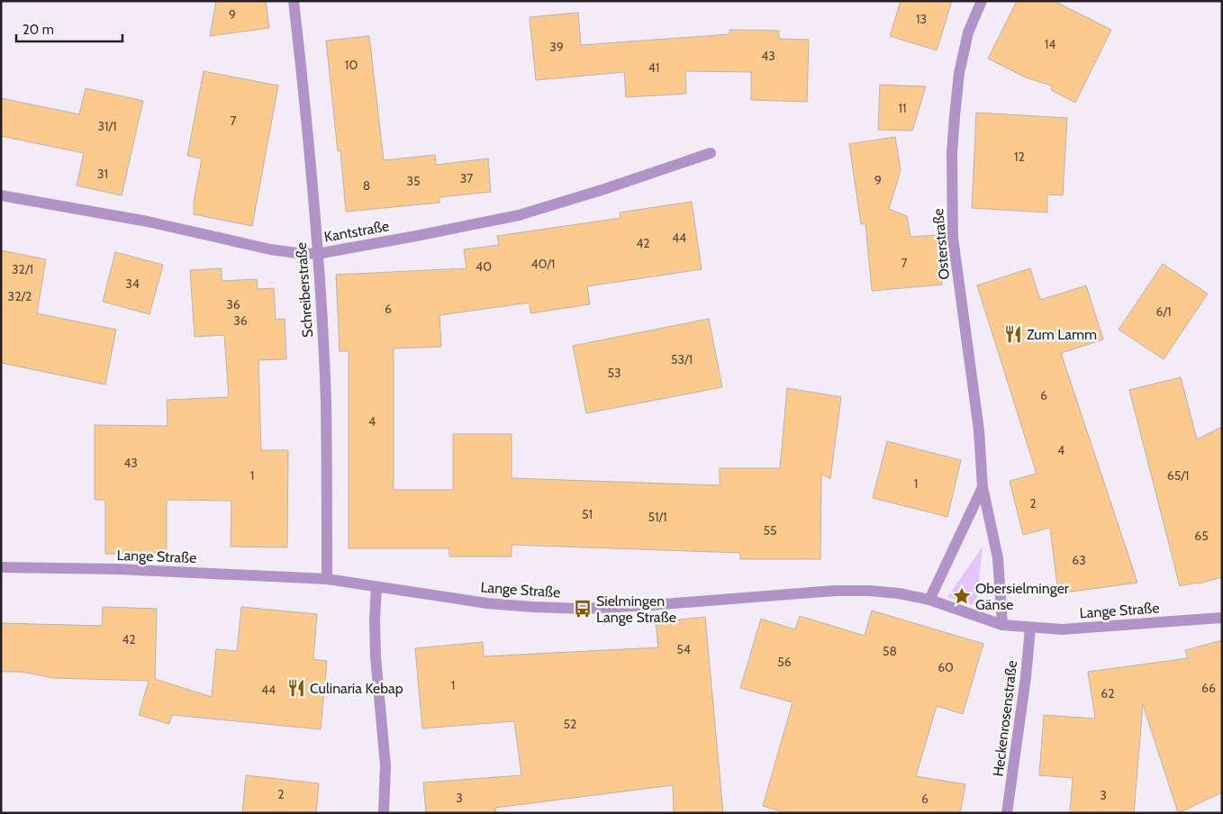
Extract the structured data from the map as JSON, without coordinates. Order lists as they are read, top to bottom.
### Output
{
  "streets": {
    "street": [
      "Kantstraße",
      "Osterstraße",
      "Schreiberstraße",
      "Lange Straße",
      "Heckenrosenstraße"
    ]
  },
  "crossings": [
    ["Kantstraße", "Schreiberstraße"],
    ["Osterstraße", "Lange Straße"],
    ["Schreiberstraße", "Lange Straße"],
    ["Lange Straße", "Heckenrosenstraße"]
  ],
  "places": {
    "restaurant": ["Zum Lamm", "Culinaria Kebap"],
    "place": ["Obersielminger Gänse"],
    "bus stop": ["Sielmingen Lange Straße"]
  },
  "house_numbers": [
    "9",
    "13",
    "14",
    "39",
    "43",
    "10",
    "41",
    "11",
    "7",
    "31/1",
    "12",
    "31",
    "37",
    "9",
    "35",
    "8",
    "44",
    "42",
    "7",
    "40/1",
    "40",
    "32/1",
    "34",
    "32/2",
    "36",
    "6",
    "6/1",
    "36",
    "53/1",
    "53",
    "6",
    "4",
    "4",
    "43",
    "1",
    "65/1",
    "1",
    "2",
    "51",
    "51/1",
    "55",
    "65",
    "63",
    "42",
    "54",
    "58",
    "56",
    "60",
    "1",
    "66",
    "44",
    "62",
    "52",
    "2",
    "3",
    "3",
    "6"
  ],
  "scale_bar": "20 m"
}
